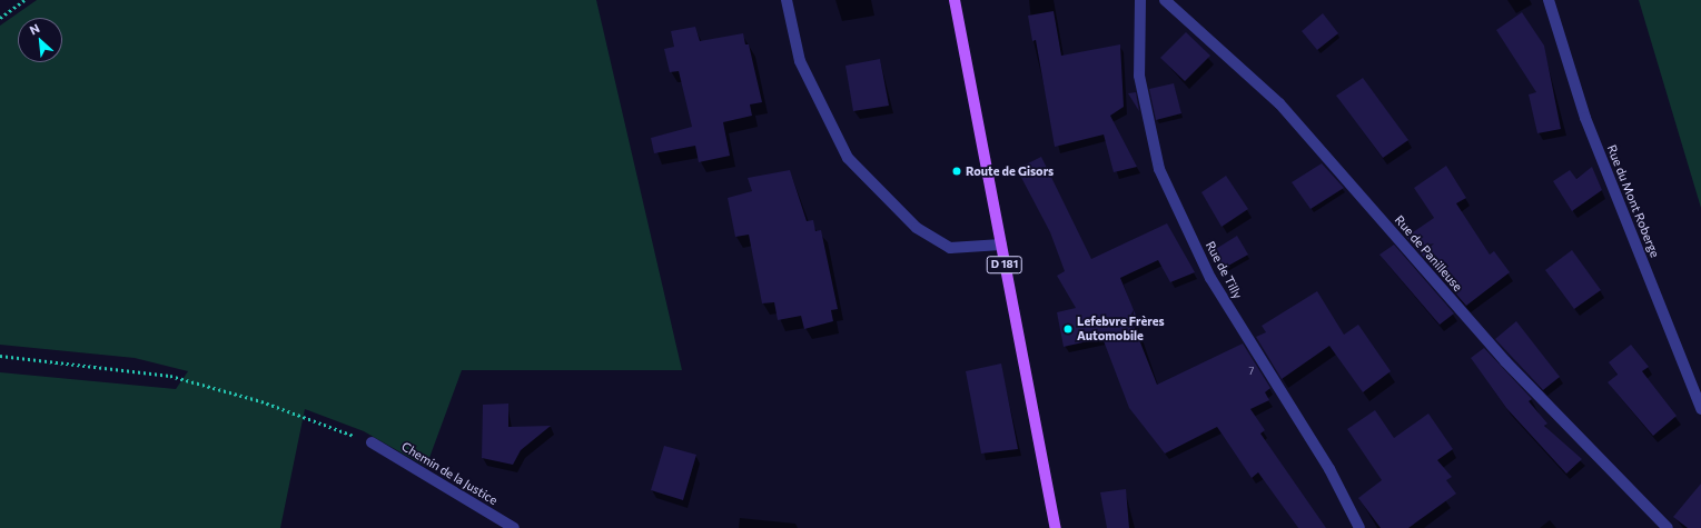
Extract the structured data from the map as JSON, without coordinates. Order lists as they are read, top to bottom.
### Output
{
  "streets": {
    "main road": ["D 181"],
    "street": [
      "Rue du Mont Roberge",
      "Rue de Panilleuse",
      "Rue de Tilly",
      "Chemin de la Justice"
    ]
  },
  "places": ["Route de Gisors", "Lefebvre Frères Automobile"],
  "house_numbers": ["7"],
  "north": "top left"
}
